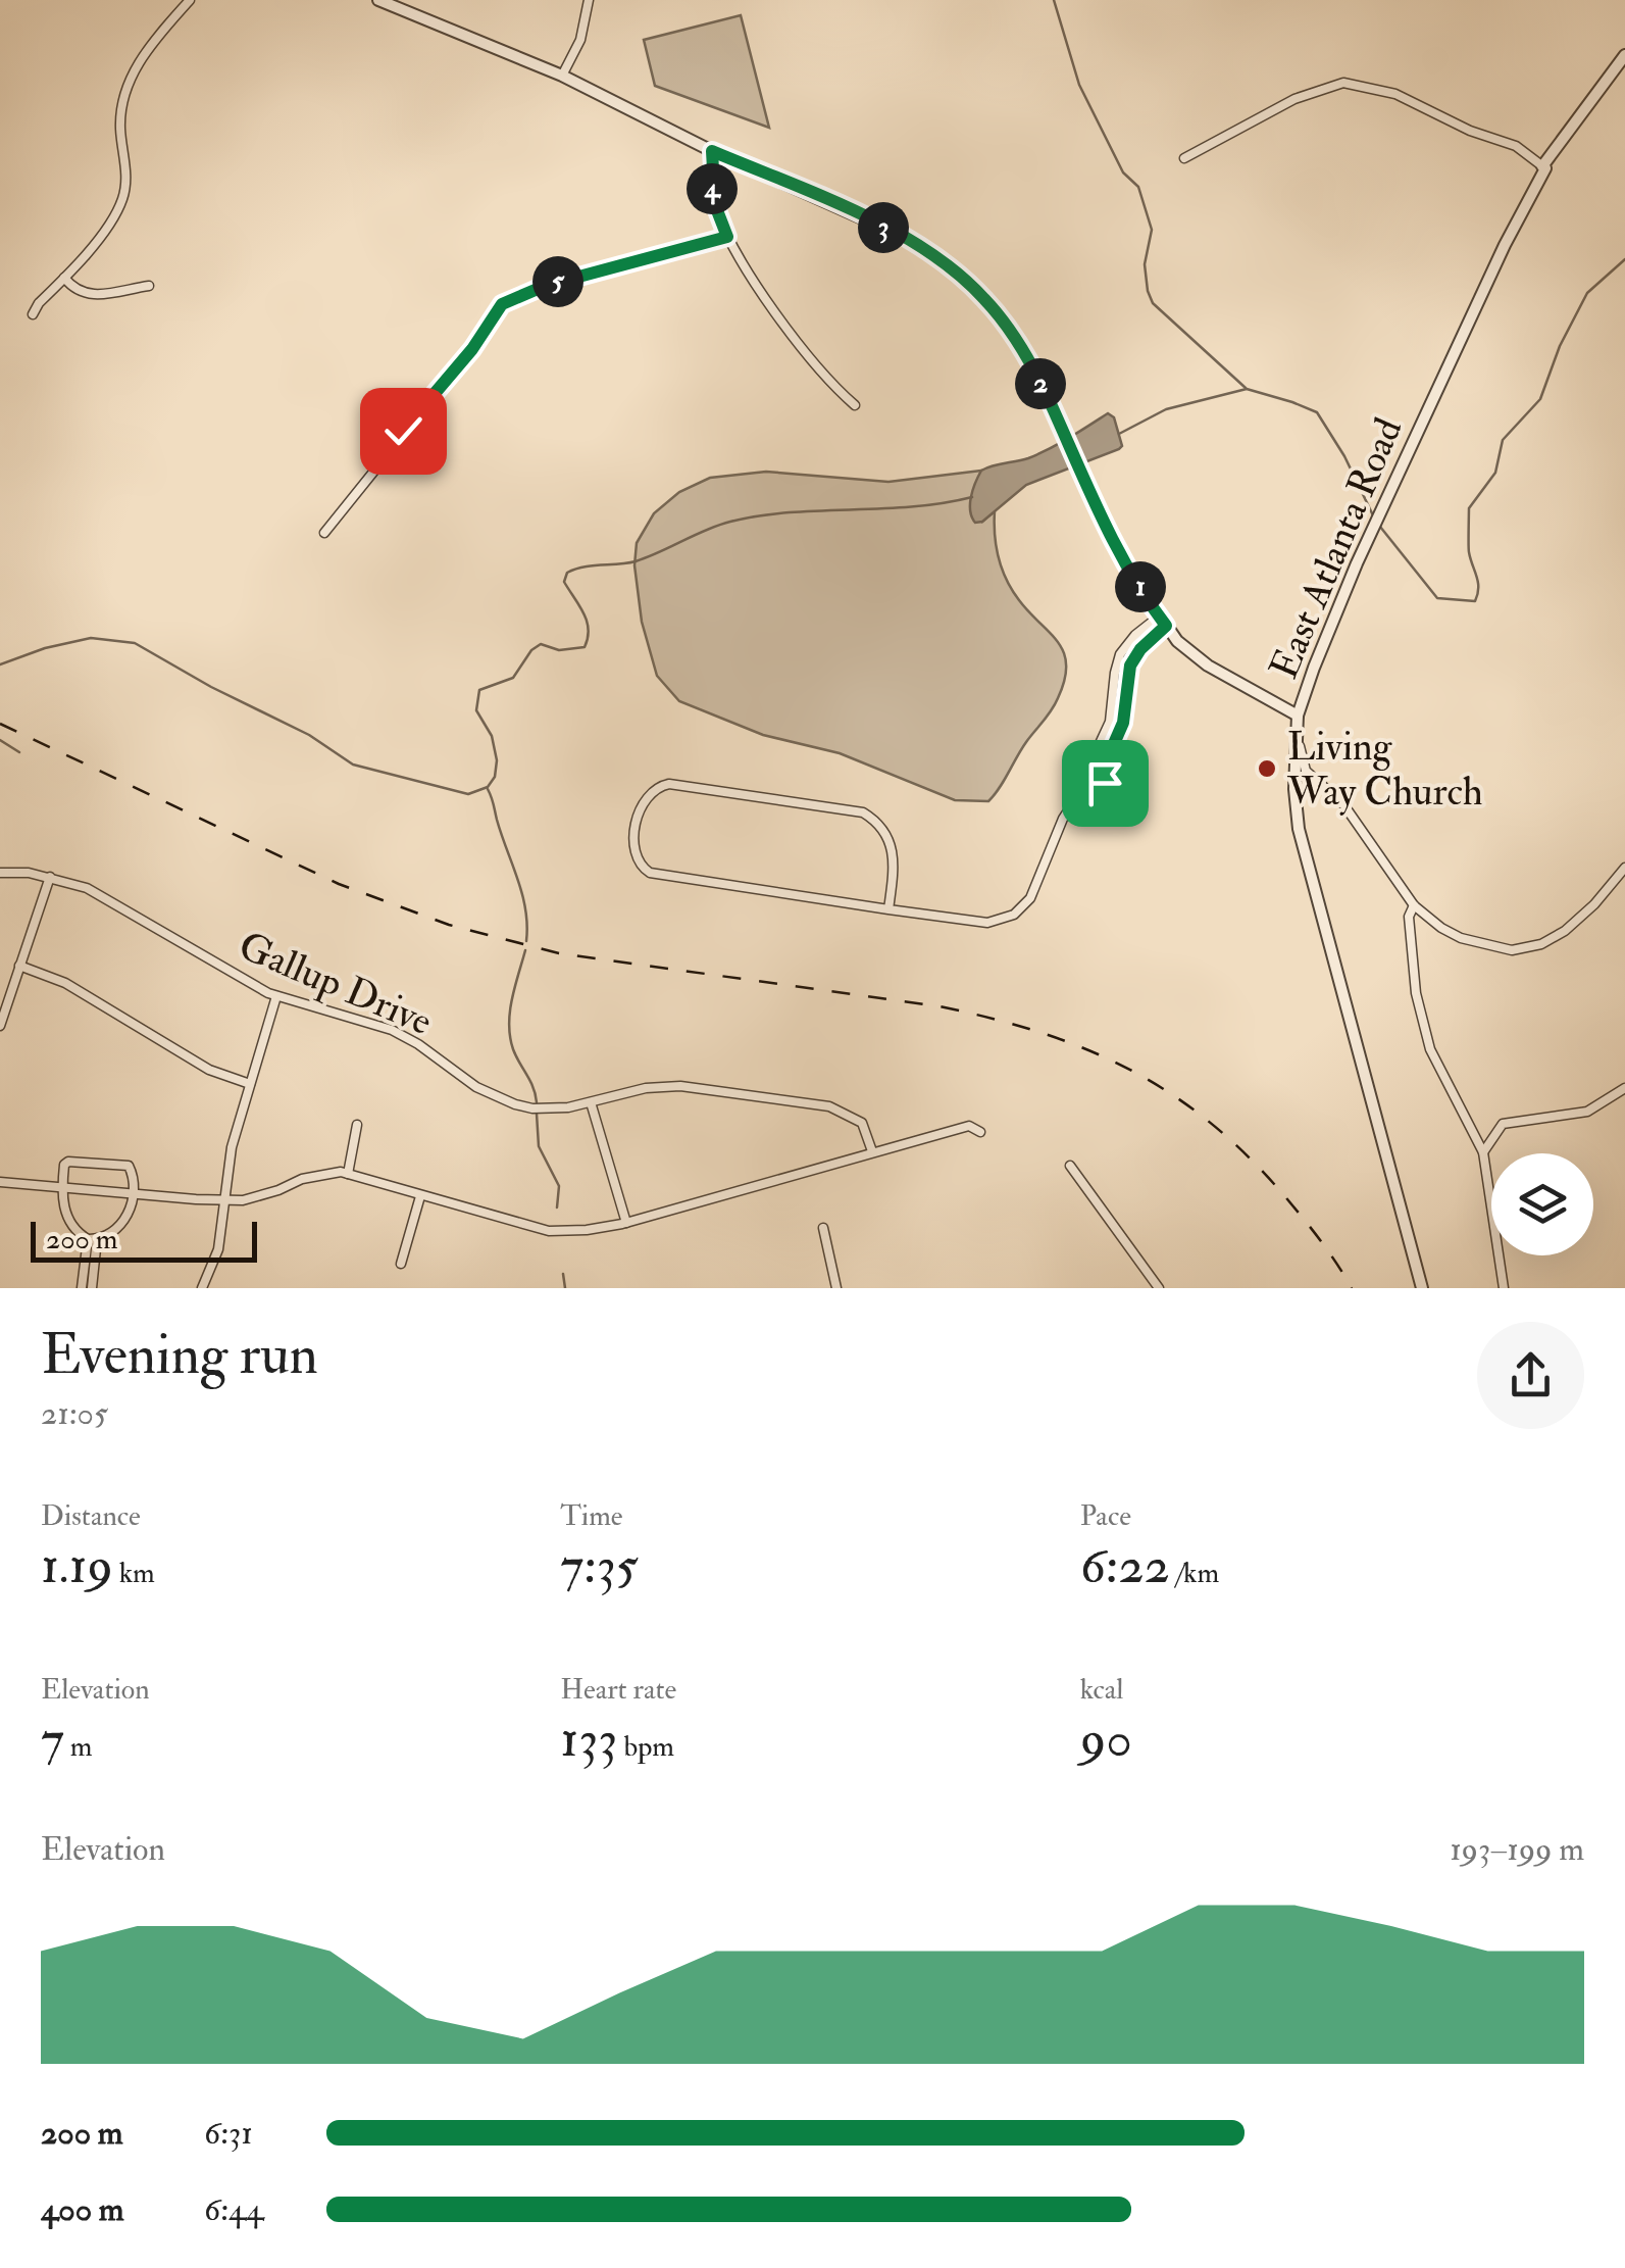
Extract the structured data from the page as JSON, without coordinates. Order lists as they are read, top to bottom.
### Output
{
  "streets": {
    "street": ["East Atlanta Road", "Gallup Drive"]
  },
  "places": ["Living Way Church"],
  "scale_bar": "200 m",
  "page": {
    "pins": [
      "4",
      "3",
      "5",
      "2",
      "1"
    ],
    "scale": "200 m",
    "heading": ["Evening run", "21:05"],
    "stats": [
      ["Distance", "1.19 km"],
      ["Time", "7:35"],
      ["Pace", "6:22 /km"],
      ["Elevation", "7 m"],
      ["Heart rate", "133 bpm"],
      ["kcal", "90"]
    ],
    "chart": ["Elevation", "193–199 m"],
    "list": [
      {
        "name": "200 m",
        "note": "6:31"
      },
      {
        "name": "400 m",
        "note": "6:44"
      }
    ]
  }
}
